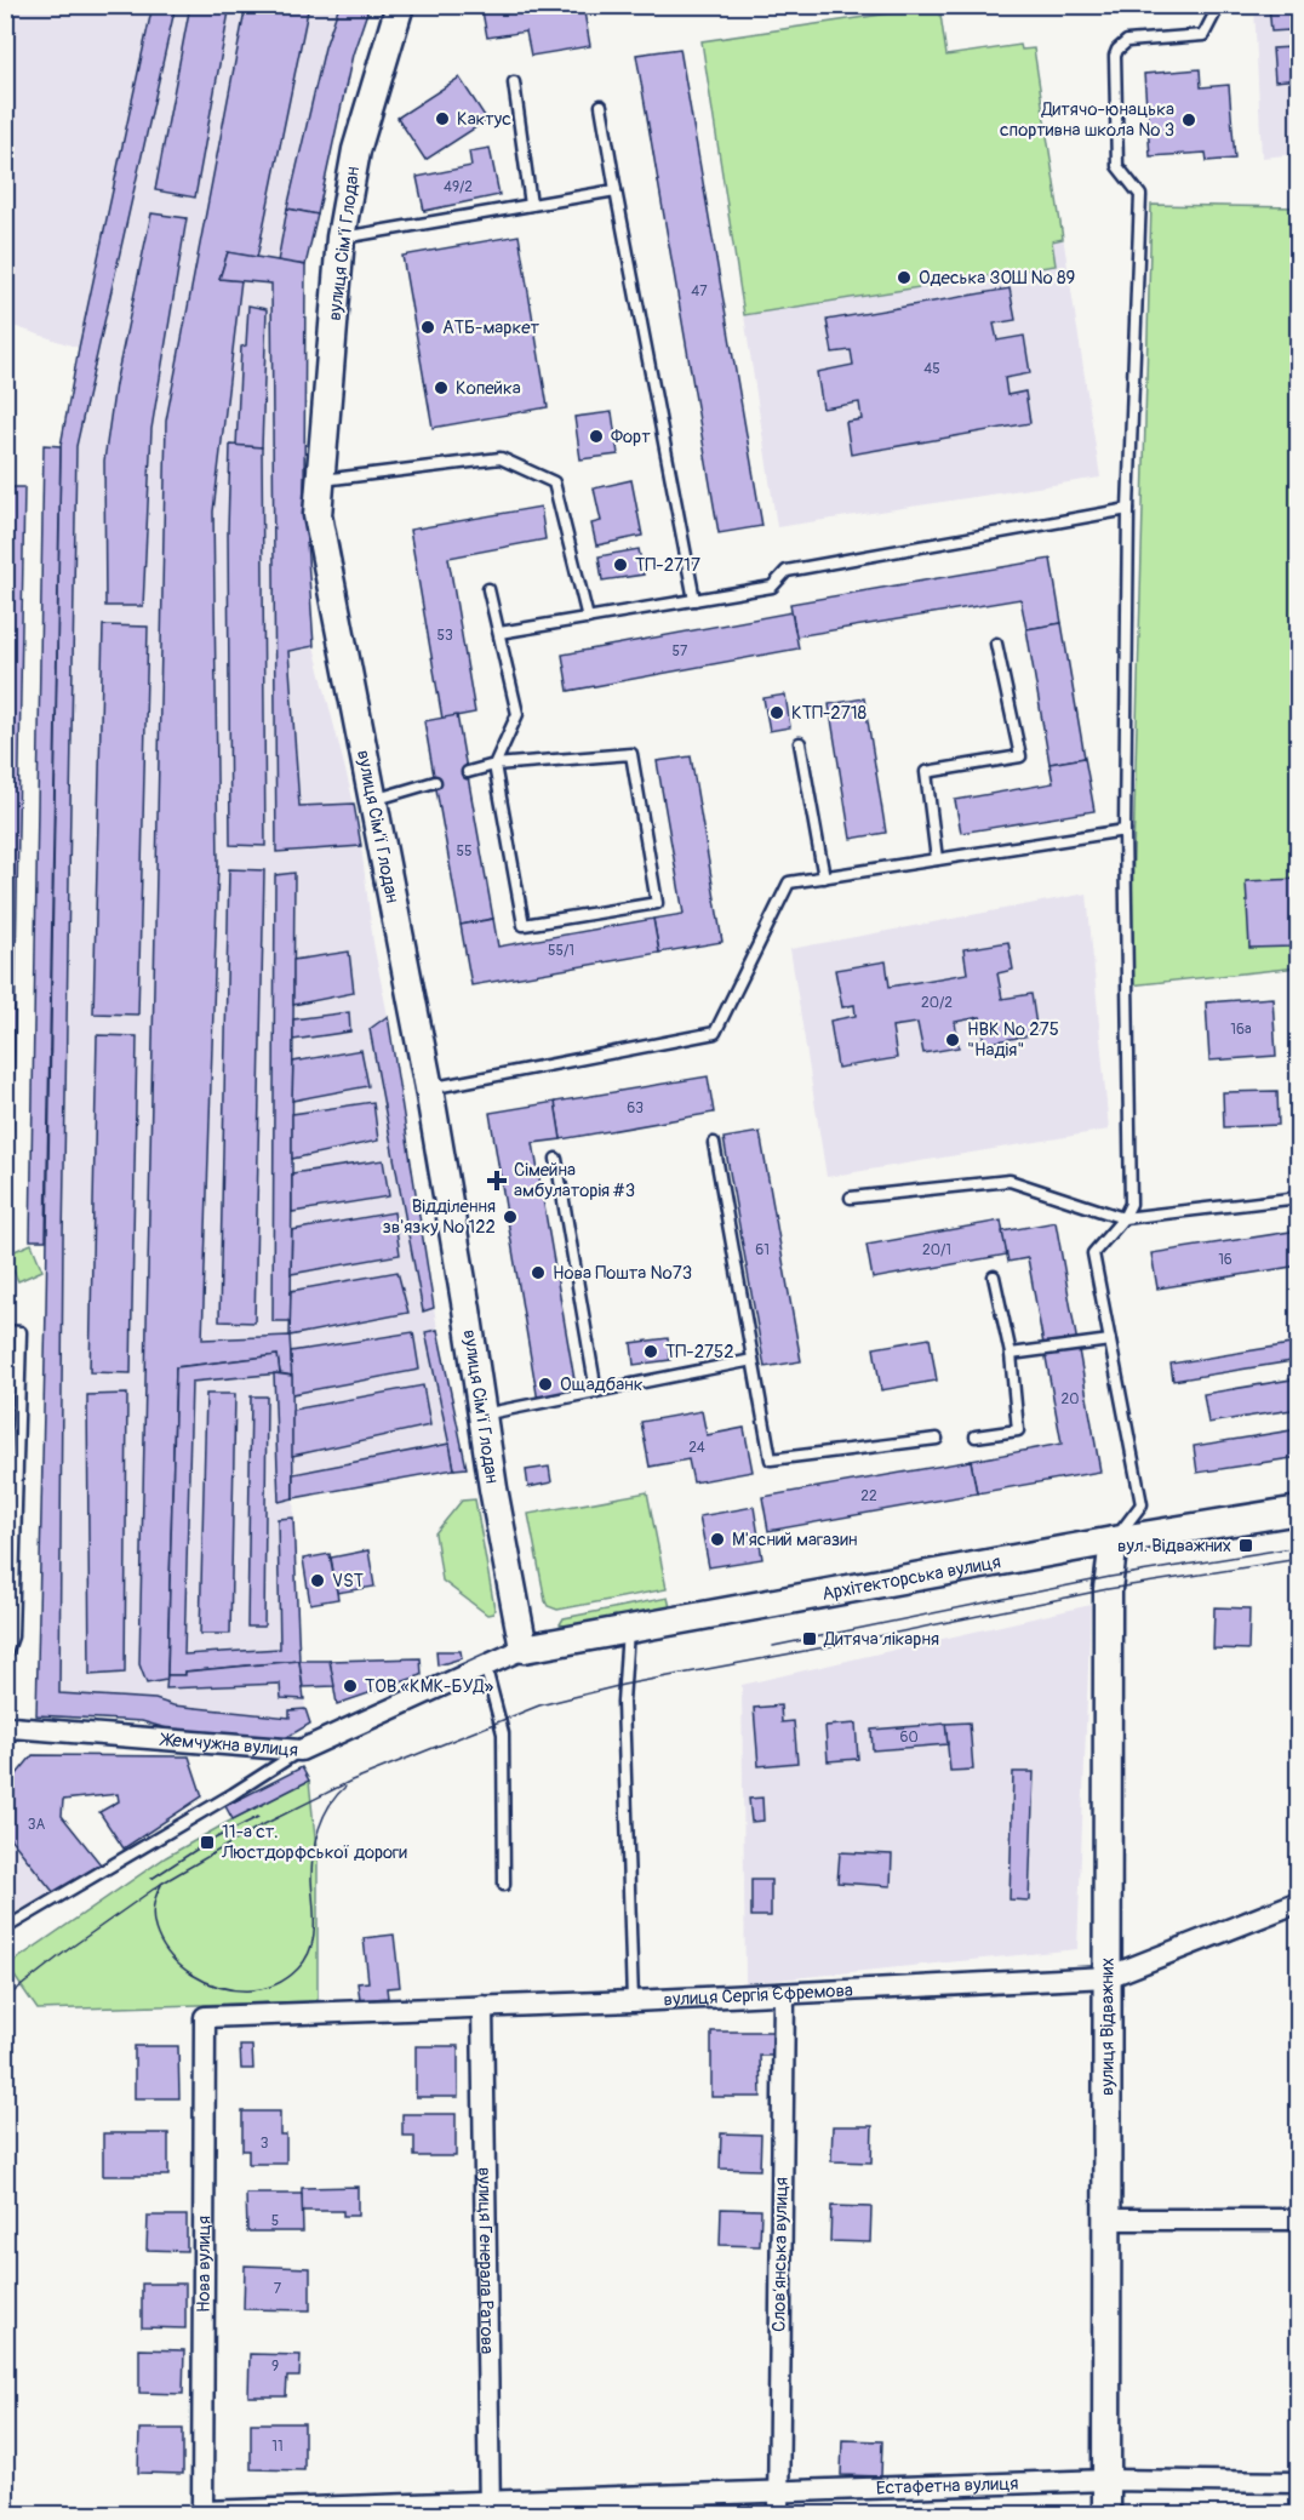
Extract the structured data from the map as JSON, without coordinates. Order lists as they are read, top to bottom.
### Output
{
  "streets": {
    "street": [
      "вулиця Сім'ї Глодан",
      "Архітекторська вулиця",
      "Жемчужна вулиця",
      "вулиця Сергія Єфремова",
      "вулиця Відважних",
      "Словʼянська вулиця",
      "вулиця Генерала Ратова",
      "Нова вулиця",
      "Естафетна вулиця"
    ]
  },
  "crossings": [
    ["вулиця Сім'ї Глодан", "Архітекторська вулиця"],
    ["вулиця Сім'ї Глодан", "Жемчужна вулиця"],
    ["Архітекторська вулиця", "Жемчужна вулиця"],
    ["Архітекторська вулиця", "вулиця Відважних"],
    ["вулиця Сергія Єфремова", "вулиця Відважних"],
    ["вулиця Сергія Єфремова", "Словʼянська вулиця"],
    ["вулиця Сергія Єфремова", "вулиця Генерала Ратова"],
    ["вулиця Сергія Єфремова", "Нова вулиця"],
    ["вулиця Відважних", "Естафетна вулиця"],
    ["Словʼянська вулиця", "Естафетна вулиця"],
    ["вулиця Генерала Ратова", "Естафетна вулиця"],
    ["Нова вулиця", "Естафетна вулиця"]
  ],
  "places": {
    "other": [
      "Кактус",
      "Дитячо-юнацька спортивна школа № 3",
      "Одеська ЗОШ № 89",
      "АТБ-маркет",
      "Копейка",
      "Форт",
      "ТП-2717",
      "КТП-2718",
      "НВК № 275 \"Надія\"",
      "Відділення зв'язку № 122",
      "Нова Пошта №73",
      "ТП-2752",
      "Ощадбанк",
      "М'ясний магазин",
      "VST",
      "ТОВ «КМК-БУД»"
    ],
    "health": ["Сімейна амбулаторія #3"],
    "transit": ["вул. Відважних", "Дитяча лікарня", "11-а ст. Люстдорфської дороги"]
  },
  "house_numbers": [
    "49/2",
    "47",
    "45",
    "53",
    "57",
    "55",
    "55/1",
    "20/2",
    "16а",
    "63",
    "61",
    "20/1",
    "16",
    "20",
    "24",
    "22",
    "60",
    "3А",
    "3",
    "5",
    "7",
    "9",
    "11"
  ]
}
